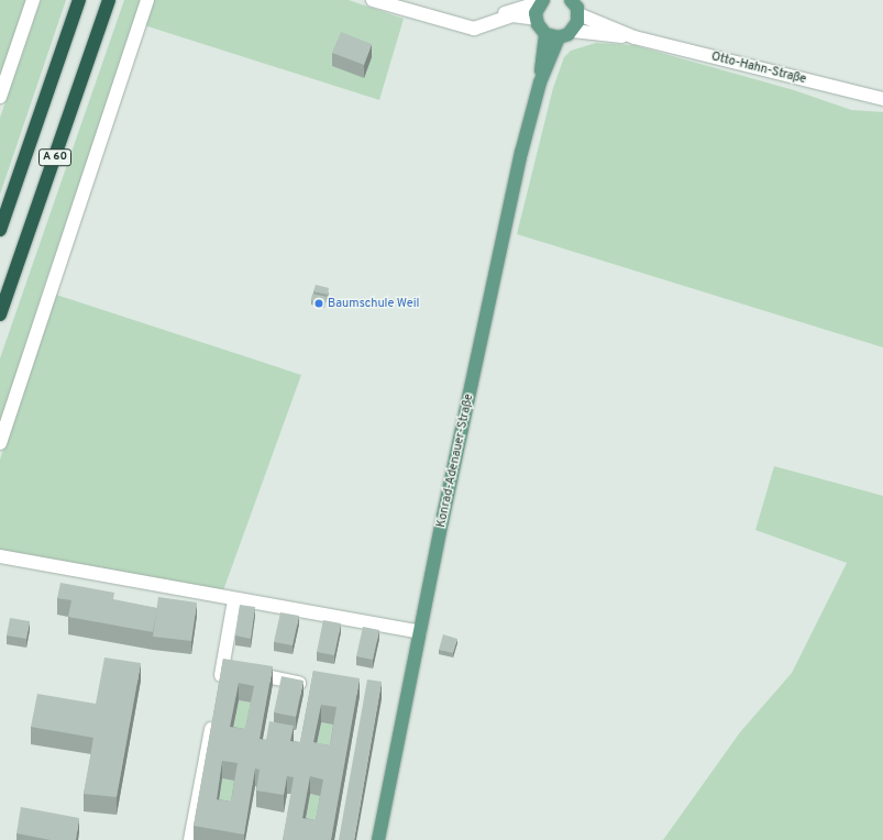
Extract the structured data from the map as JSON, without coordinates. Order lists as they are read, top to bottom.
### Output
{
  "streets": {
    "highway": ["A 60"],
    "main road": ["Konrad-Adenauer-Straße"],
    "street": ["Otto-Hahn-Straße"]
  },
  "places": ["Baumschule Weil"]
}
